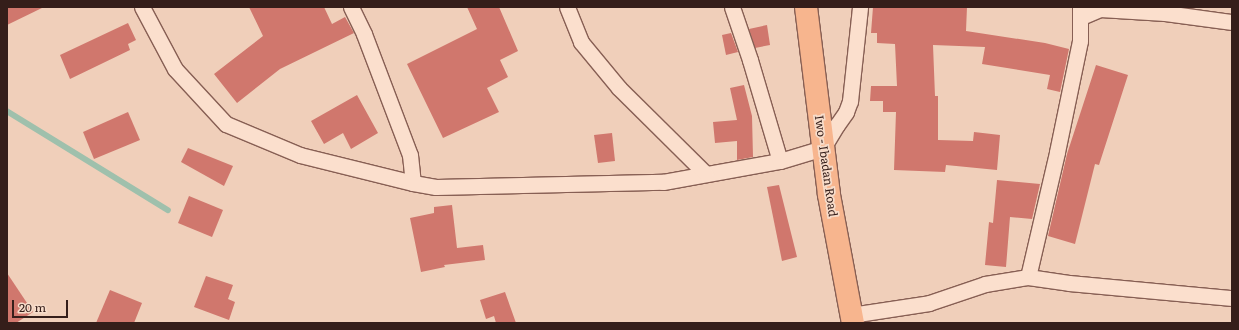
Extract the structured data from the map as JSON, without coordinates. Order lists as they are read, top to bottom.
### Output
{
  "streets": {
    "main road": ["Iwo - Ibadan Road"]
  },
  "scale_bar": "20 m"
}
